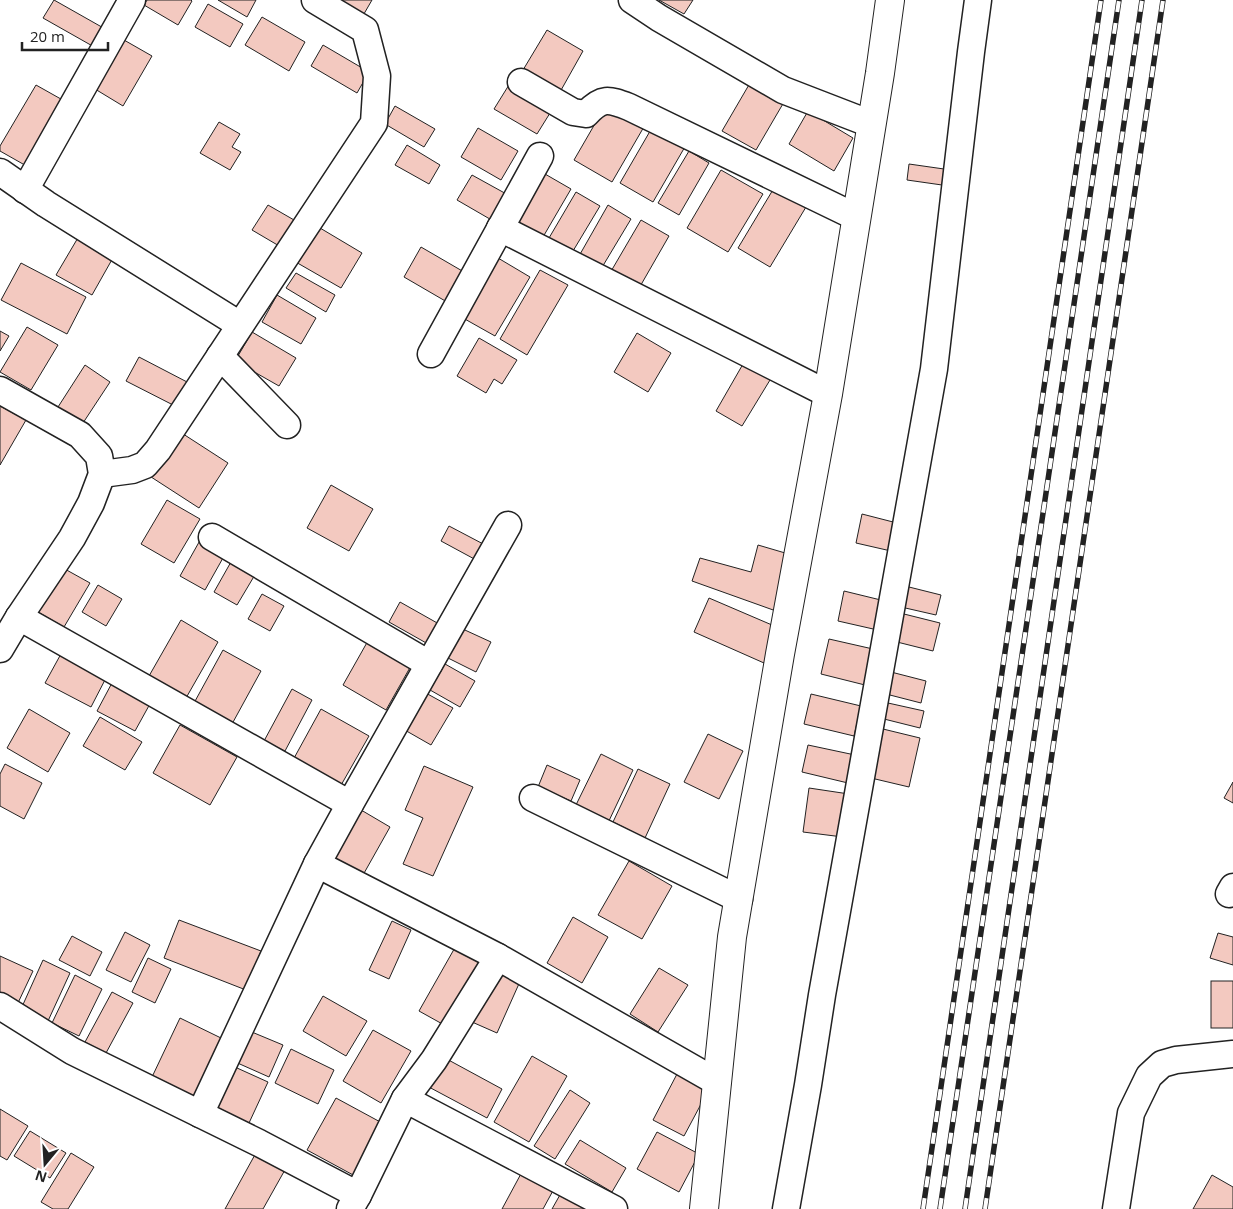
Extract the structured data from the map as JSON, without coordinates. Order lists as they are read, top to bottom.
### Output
{
  "scale_bar": "20 m",
  "north": "bottom"
}
